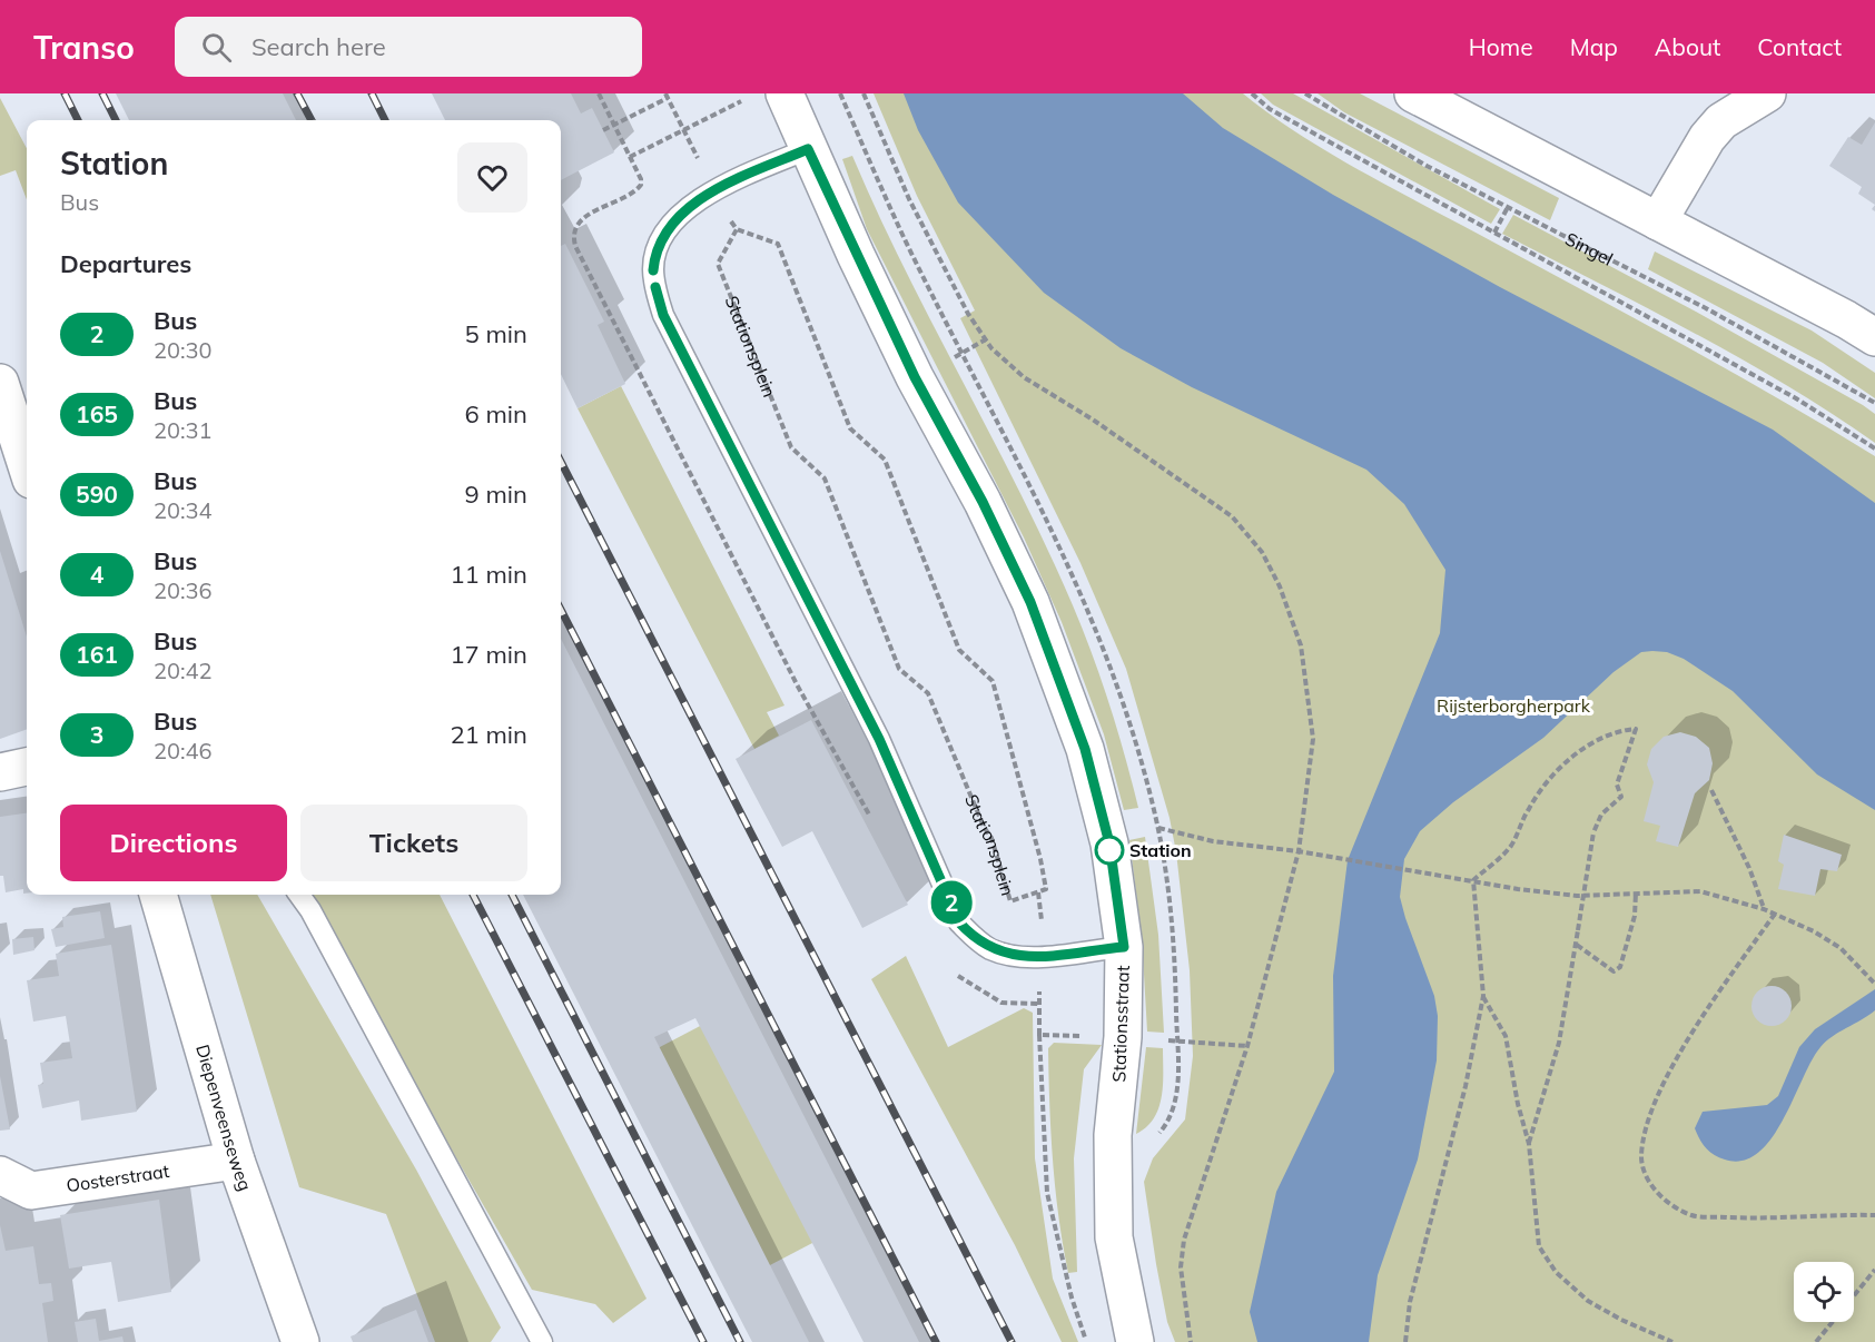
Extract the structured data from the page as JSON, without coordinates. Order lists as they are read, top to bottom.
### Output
{
  "streets": {
    "street": ["Stationsstraat", "Diepenveenseweg", "Oosterstraat"],
    "path": ["Singel", "Stationsplein"]
  },
  "crossings": [
    ["Diepenveenseweg", "Oosterstraat"]
  ],
  "parks": ["Rijsterborgherpark"],
  "places": ["Station"],
  "lines": ["bus line 2"],
  "page": {
    "header": "Transo",
    "search": "Search here",
    "nav": [
      "Home",
      "Map",
      "About",
      "Contact"
    ],
    "on_map": "2",
    "heading": [
      ["Station", "Bus"],
      "Departures"
    ],
    "list": [
      {
        "mark": "2",
        "name": "Bus",
        "note": "20:30",
        "value": "5 min"
      },
      {
        "mark": "165",
        "name": "Bus",
        "note": "20:31",
        "value": "6 min"
      },
      {
        "mark": "590",
        "name": "Bus",
        "note": "20:34",
        "value": "9 min"
      },
      {
        "mark": "4",
        "name": "Bus",
        "note": "20:36",
        "value": "11 min"
      },
      {
        "mark": "161",
        "name": "Bus",
        "note": "20:42",
        "value": "17 min"
      },
      {
        "mark": "3",
        "name": "Bus",
        "note": "20:46",
        "value": "21 min"
      }
    ],
    "buttons": ["Directions", "Tickets"]
  }
}
